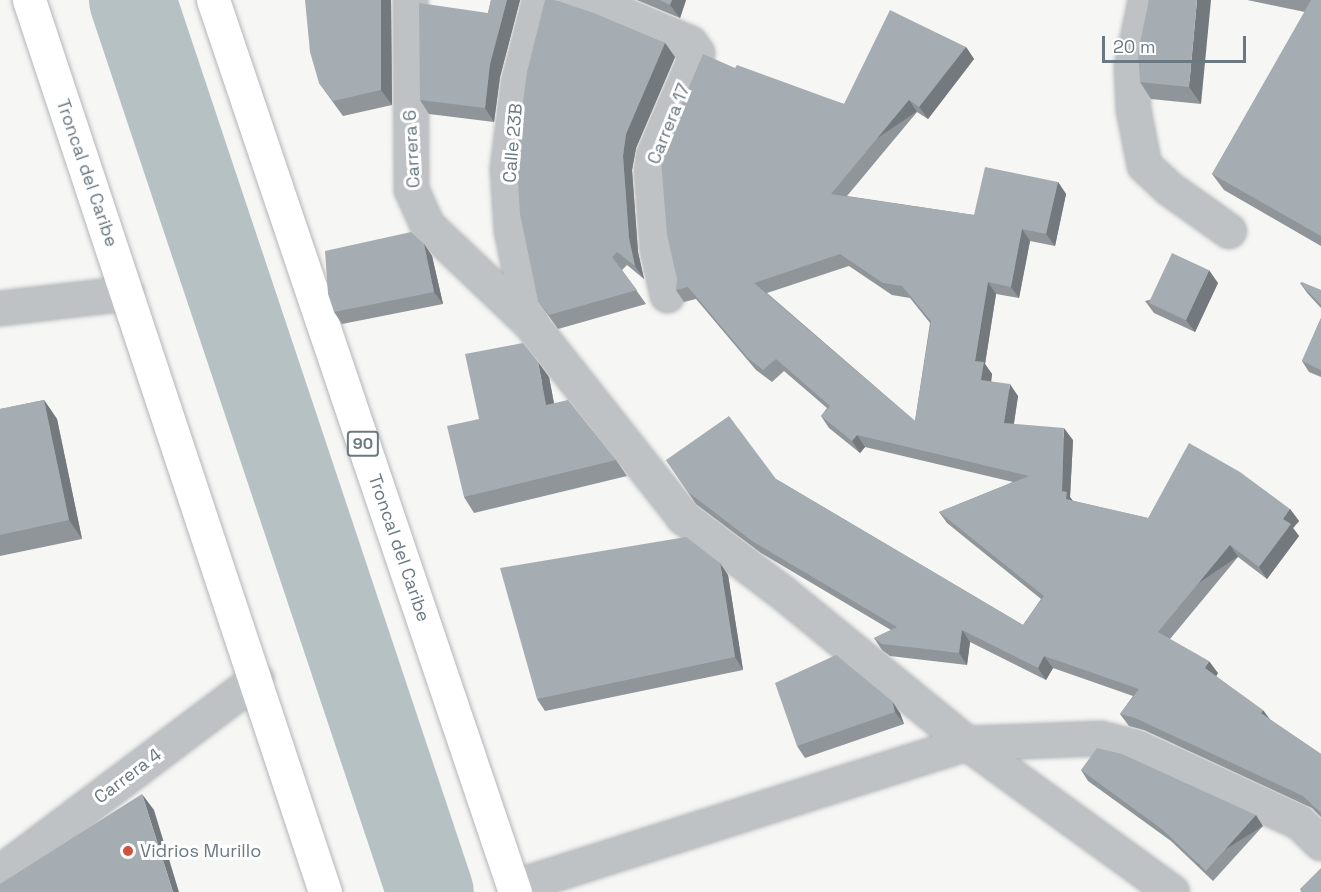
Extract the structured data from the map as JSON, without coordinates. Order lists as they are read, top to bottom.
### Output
{
  "streets": {
    "highway": ["Troncal del Caribe", "90"],
    "street": [
      "Carrera 17",
      "Calle 23B",
      "Carrera 6",
      "Carrera 4"
    ]
  },
  "crossings": [
    ["Calle 23B", "Carrera 6"],
    ["Troncal del Caribe", "Carrera 4"]
  ],
  "places": ["Vidrios Murillo"],
  "scale_bar": "20 m"
}
